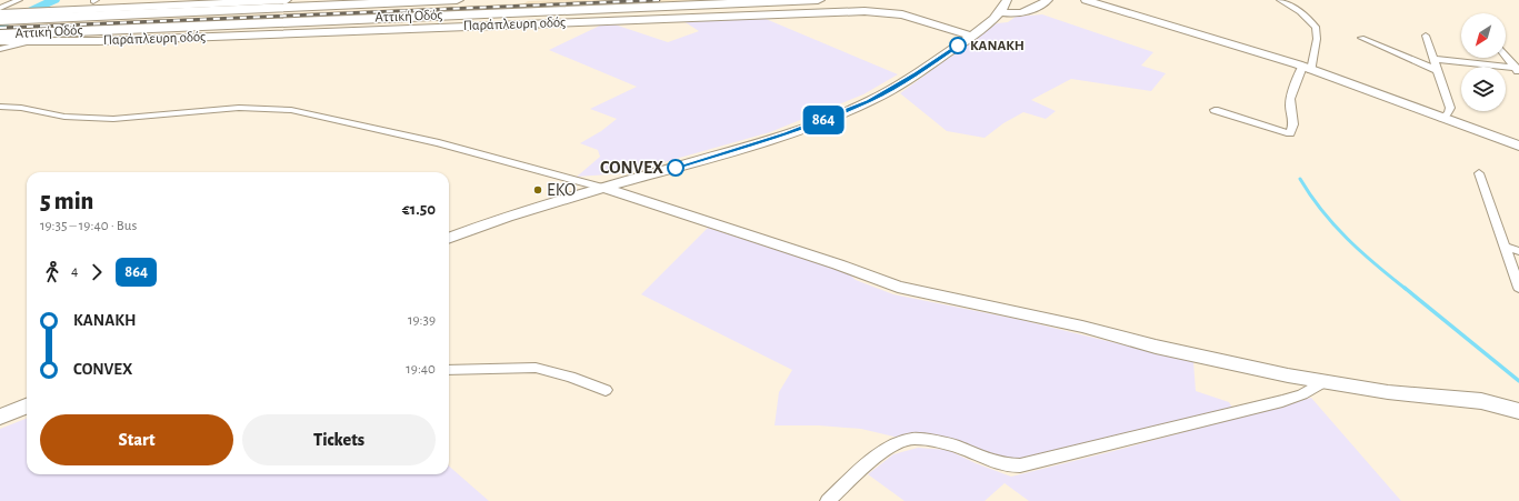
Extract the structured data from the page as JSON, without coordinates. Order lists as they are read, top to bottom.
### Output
{
  "streets": {
    "highway": ["Αττική Οδός"],
    "street": ["Παράπλευρη οδός"]
  },
  "crossings": [
    ["Αττική Οδός", "Παράπλευρη οδός"]
  ],
  "places": ["ΚΑΝΑΚΗ", "CONVEX", "EKO"],
  "lines": ["bus line 864"],
  "north": "bottom left",
  "page": {
    "on_map": "864",
    "heading": ["5 min", "19:35 – 19:40 · Bus", "€1.50"],
    "legs": ["4", "864"],
    "list": [
      {
        "name": "ΚΑΝΑΚΗ",
        "value": "19:39"
      },
      {
        "name": "CONVEX",
        "value": "19:40"
      }
    ],
    "buttons": ["Start", "Tickets"]
  }
}
